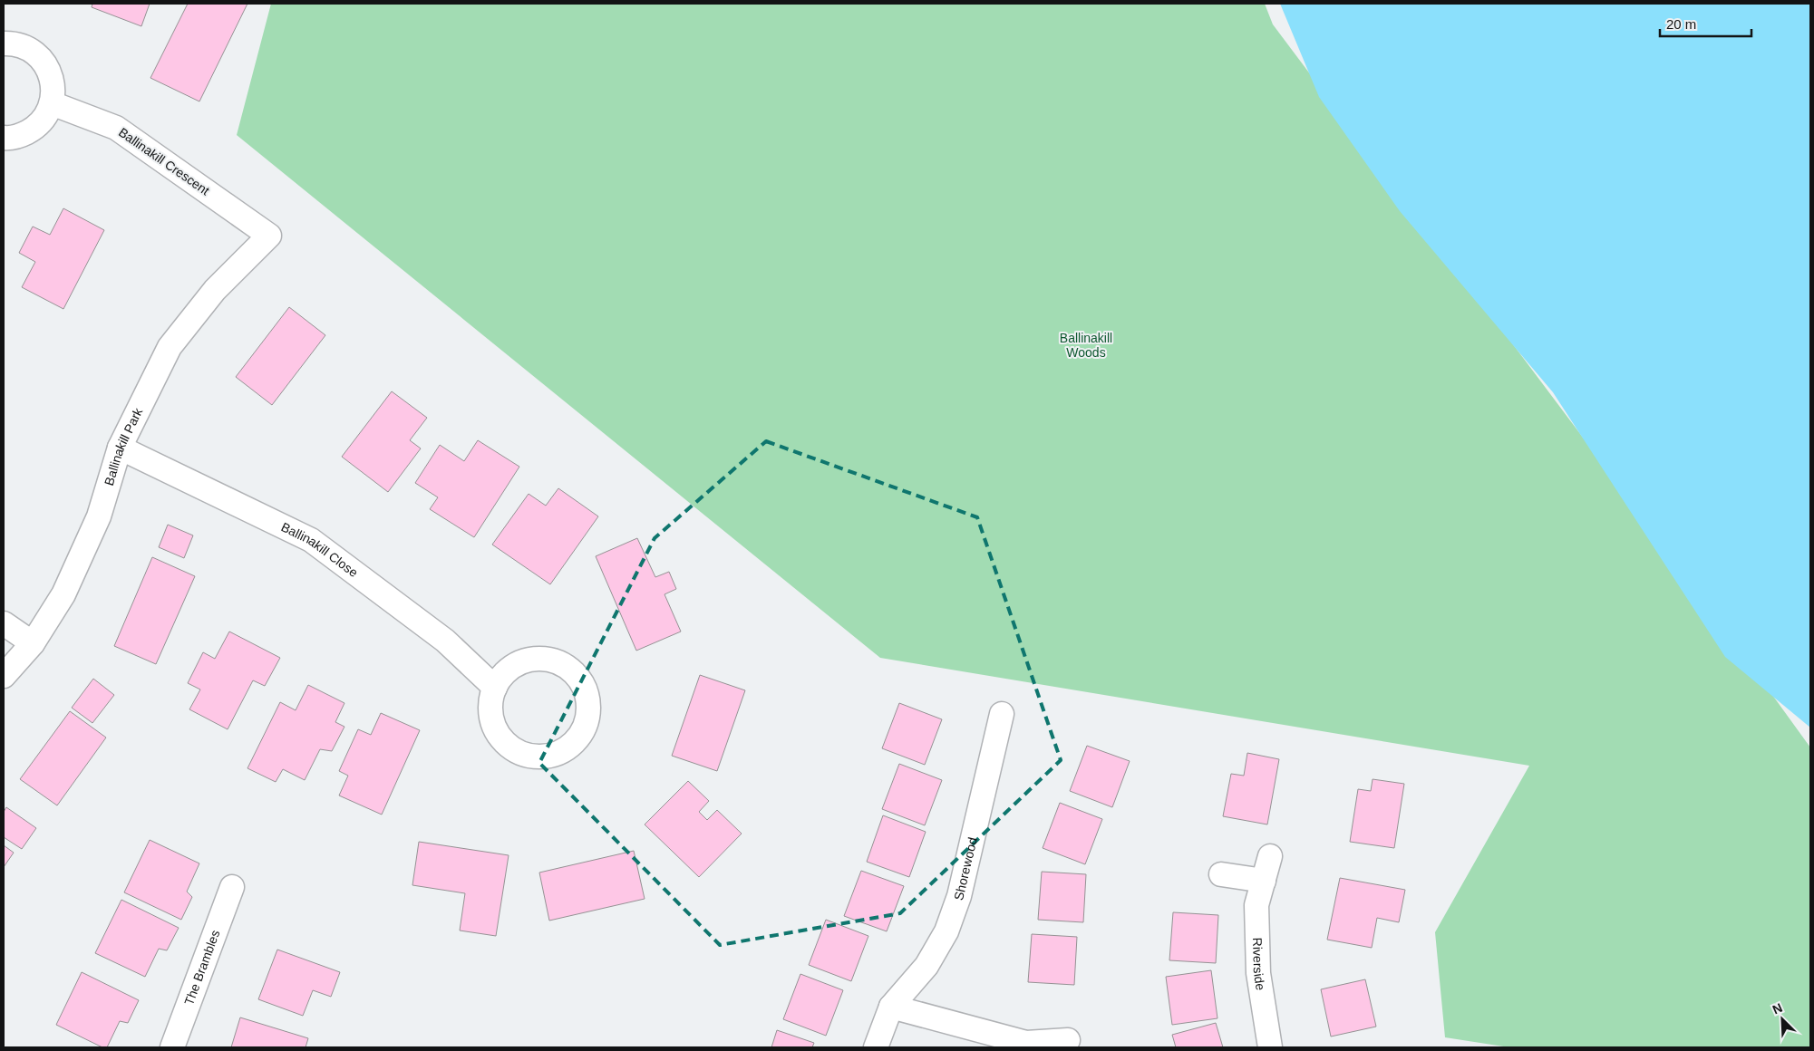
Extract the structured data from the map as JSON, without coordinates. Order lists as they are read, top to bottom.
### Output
{
  "streets": {
    "street": [
      "Ballinakill Crescent",
      "Ballinakill Park",
      "Ballinakill Close",
      "Shorewood",
      "Riverside",
      "The Brambles"
    ]
  },
  "crossings": [
    ["Ballinakill Crescent", "Ballinakill Park"],
    ["Ballinakill Park", "Ballinakill Close"]
  ],
  "parks": ["Ballinakill Woods"],
  "scale_bar": "20 m",
  "north": "top left"
}
